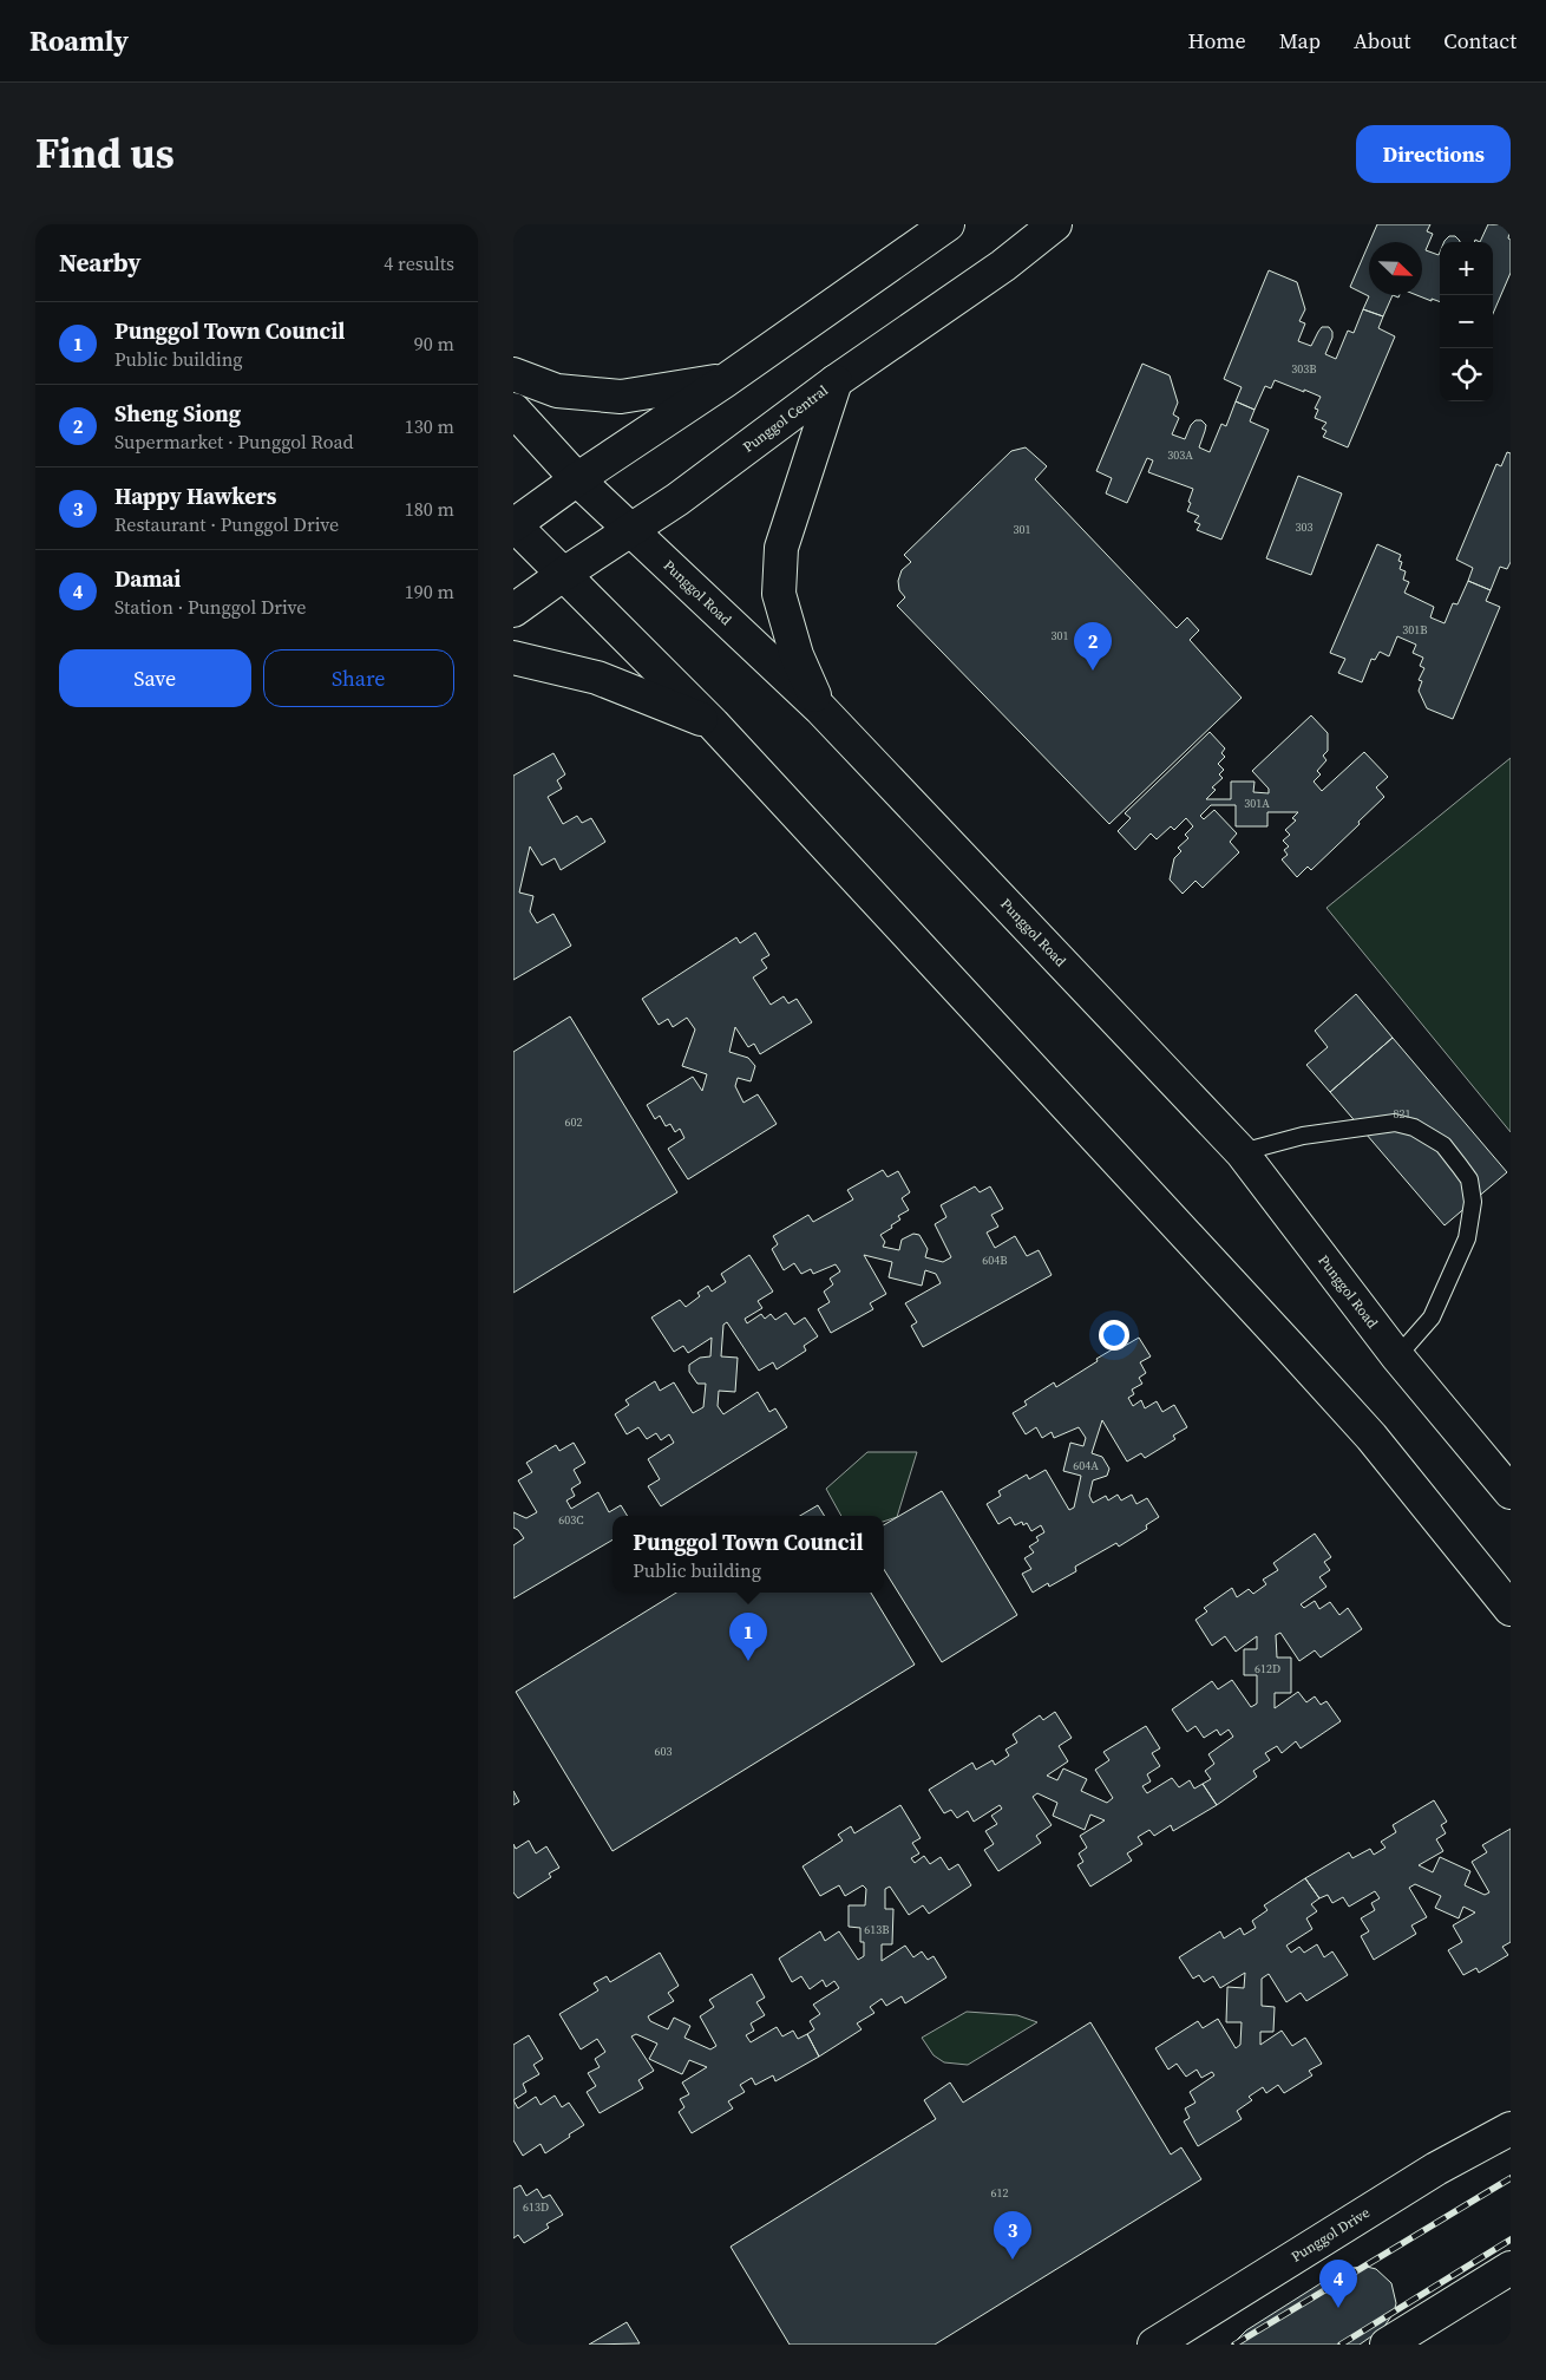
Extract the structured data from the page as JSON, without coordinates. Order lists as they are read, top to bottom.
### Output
{
  "streets": {
    "main road": ["Punggol Central", "Punggol Road", "Punggol Drive"]
  },
  "crossings": [
    ["Punggol Central", "Punggol Road"]
  ],
  "house_numbers": [
    "303B",
    "303A",
    "303",
    "301",
    "301B",
    "301",
    "301A",
    "821",
    "602",
    "604B",
    "604A",
    "603C",
    "612D",
    "603",
    "613B",
    "612",
    "613D"
  ],
  "north": "bottom right",
  "page": {
    "header": "Roamly",
    "nav": [
      "Home",
      "Map",
      "About",
      "Contact"
    ],
    "title": "Find us",
    "buttons": [
      "Directions",
      ["Save", "Share"]
    ],
    "heading": ["Nearby", "4 results"],
    "map_buttons": ["+", "−"],
    "list": [
      {
        "mark": "1",
        "name": "Punggol Town Council",
        "note": "Public building",
        "value": "90 m"
      },
      {
        "mark": "2",
        "name": "Sheng Siong",
        "note": "Supermarket · Punggol Road",
        "value": "130 m"
      },
      {
        "mark": "3",
        "name": "Happy Hawkers",
        "note": "Restaurant · Punggol Drive",
        "value": "180 m"
      },
      {
        "mark": "4",
        "name": "Damai",
        "note": "Station · Punggol Drive",
        "value": "190 m"
      }
    ],
    "pins": [
      "2",
      "1",
      "3",
      "4"
    ],
    "popup": ["Punggol Town Council", "Public building"]
  }
}
